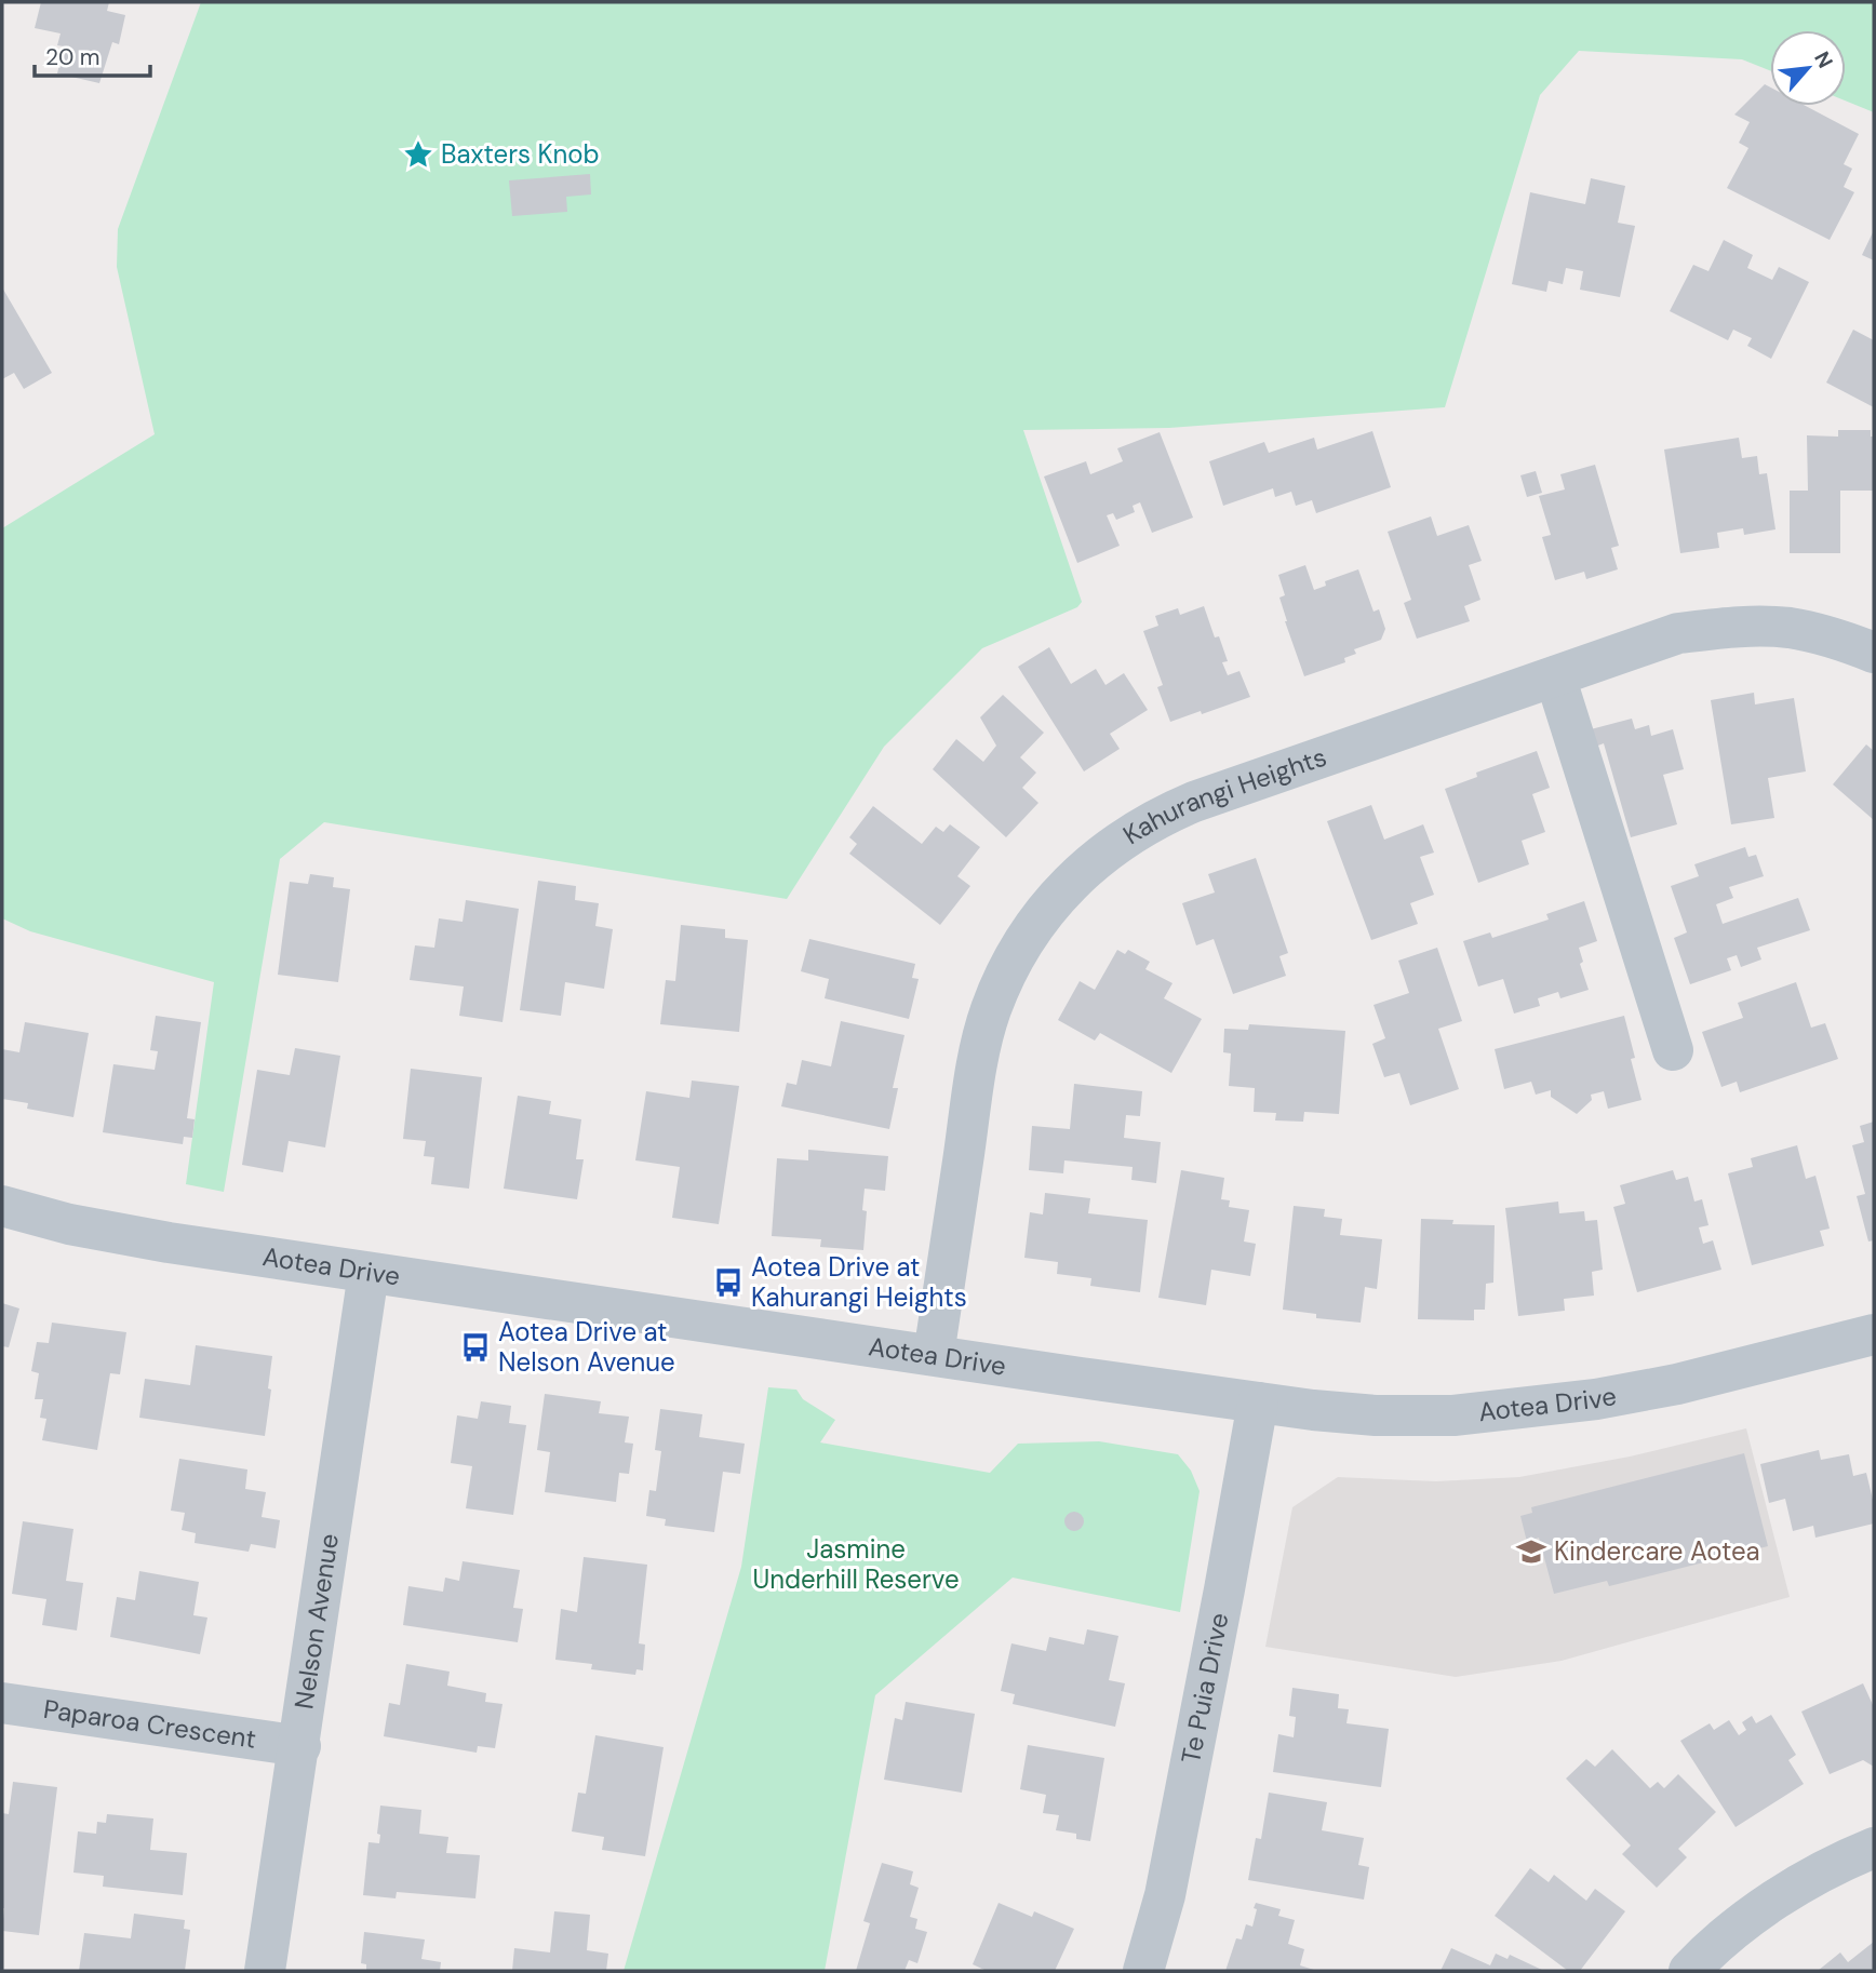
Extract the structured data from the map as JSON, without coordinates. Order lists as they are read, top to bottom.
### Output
{
  "streets": {
    "street": [
      "Kahurangi Heights",
      "Aotea Drive",
      "Nelson Avenue",
      "Te Puia Drive",
      "Paparoa Crescent"
    ]
  },
  "crossings": [
    ["Kahurangi Heights", "Aotea Drive"],
    ["Aotea Drive", "Nelson Avenue"],
    ["Aotea Drive", "Te Puia Drive"],
    ["Nelson Avenue", "Paparoa Crescent"]
  ],
  "parks": ["Jasmine Underhill Reserve"],
  "places": {
    "place": ["Baxters Knob"],
    "bus stop": ["Aotea Drive at Kahurangi Heights", "Aotea Drive at Nelson Avenue"],
    "school or university": ["Kindercare Aotea"]
  },
  "scale_bar": "20 m",
  "north": "top right"
}
